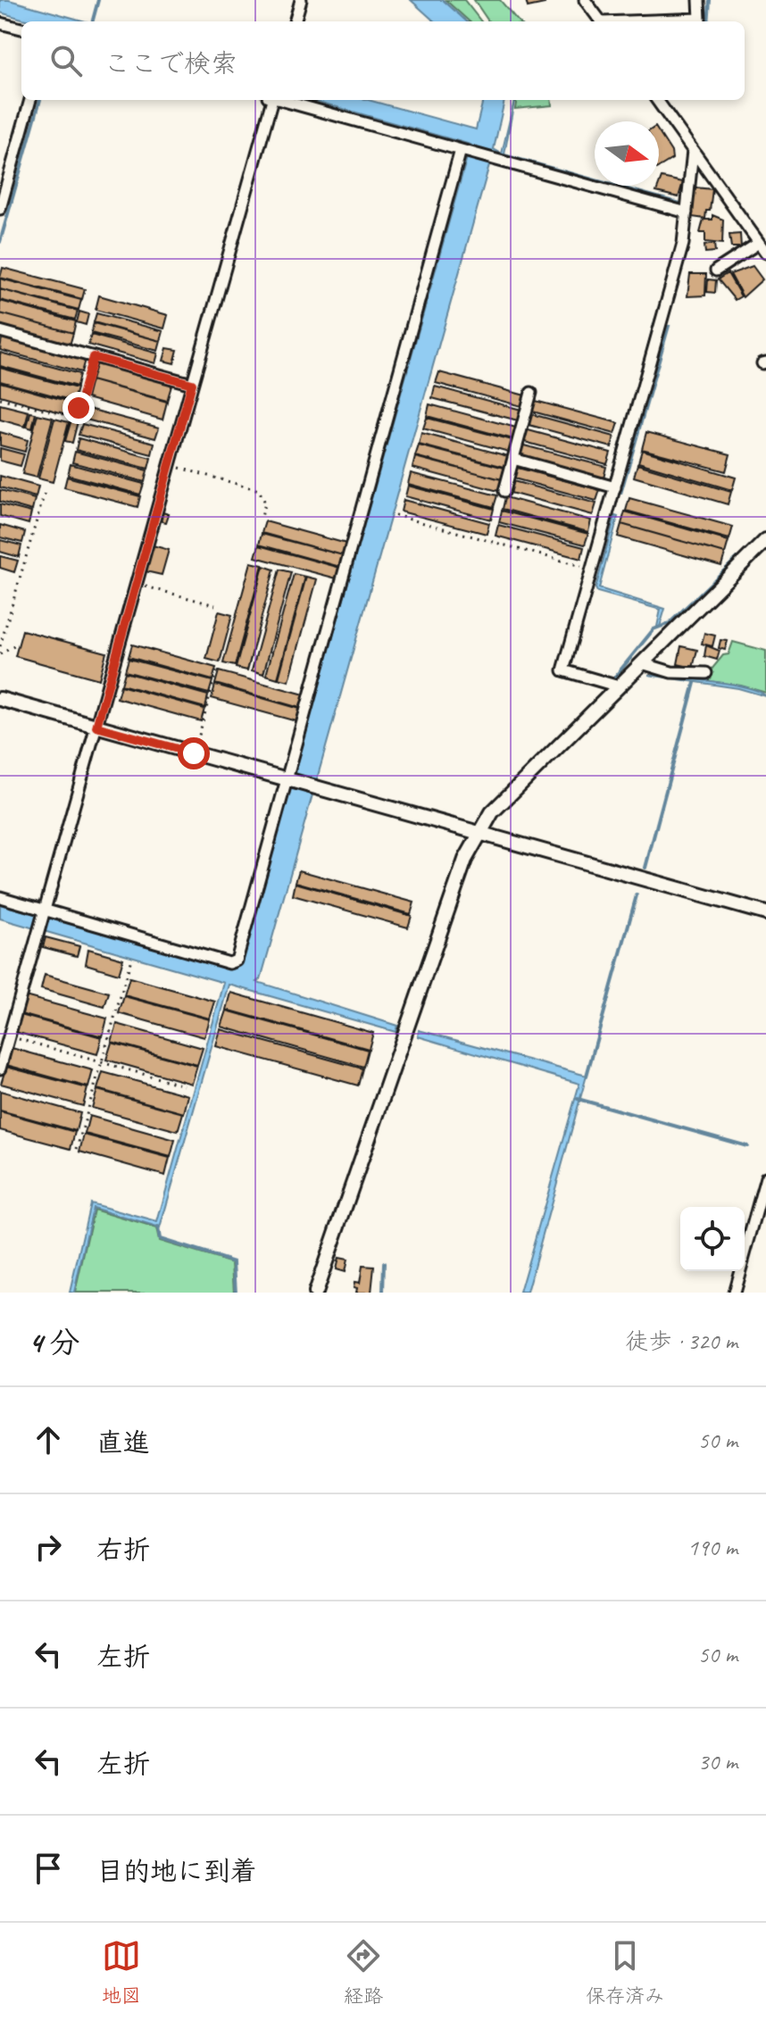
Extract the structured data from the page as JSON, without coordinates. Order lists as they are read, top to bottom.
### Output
{
  "north": "right",
  "page": {
    "search": "ここで検索",
    "heading": ["4 分", "徒歩 · 320 m"],
    "list": [
      ["直進", "50 m"],
      ["右折", "190 m"],
      ["左折", "50 m"],
      ["左折", "30 m"],
      "目的地に到着"
    ],
    "nav": ["地図", "経路", "保存済み"]
  }
}
